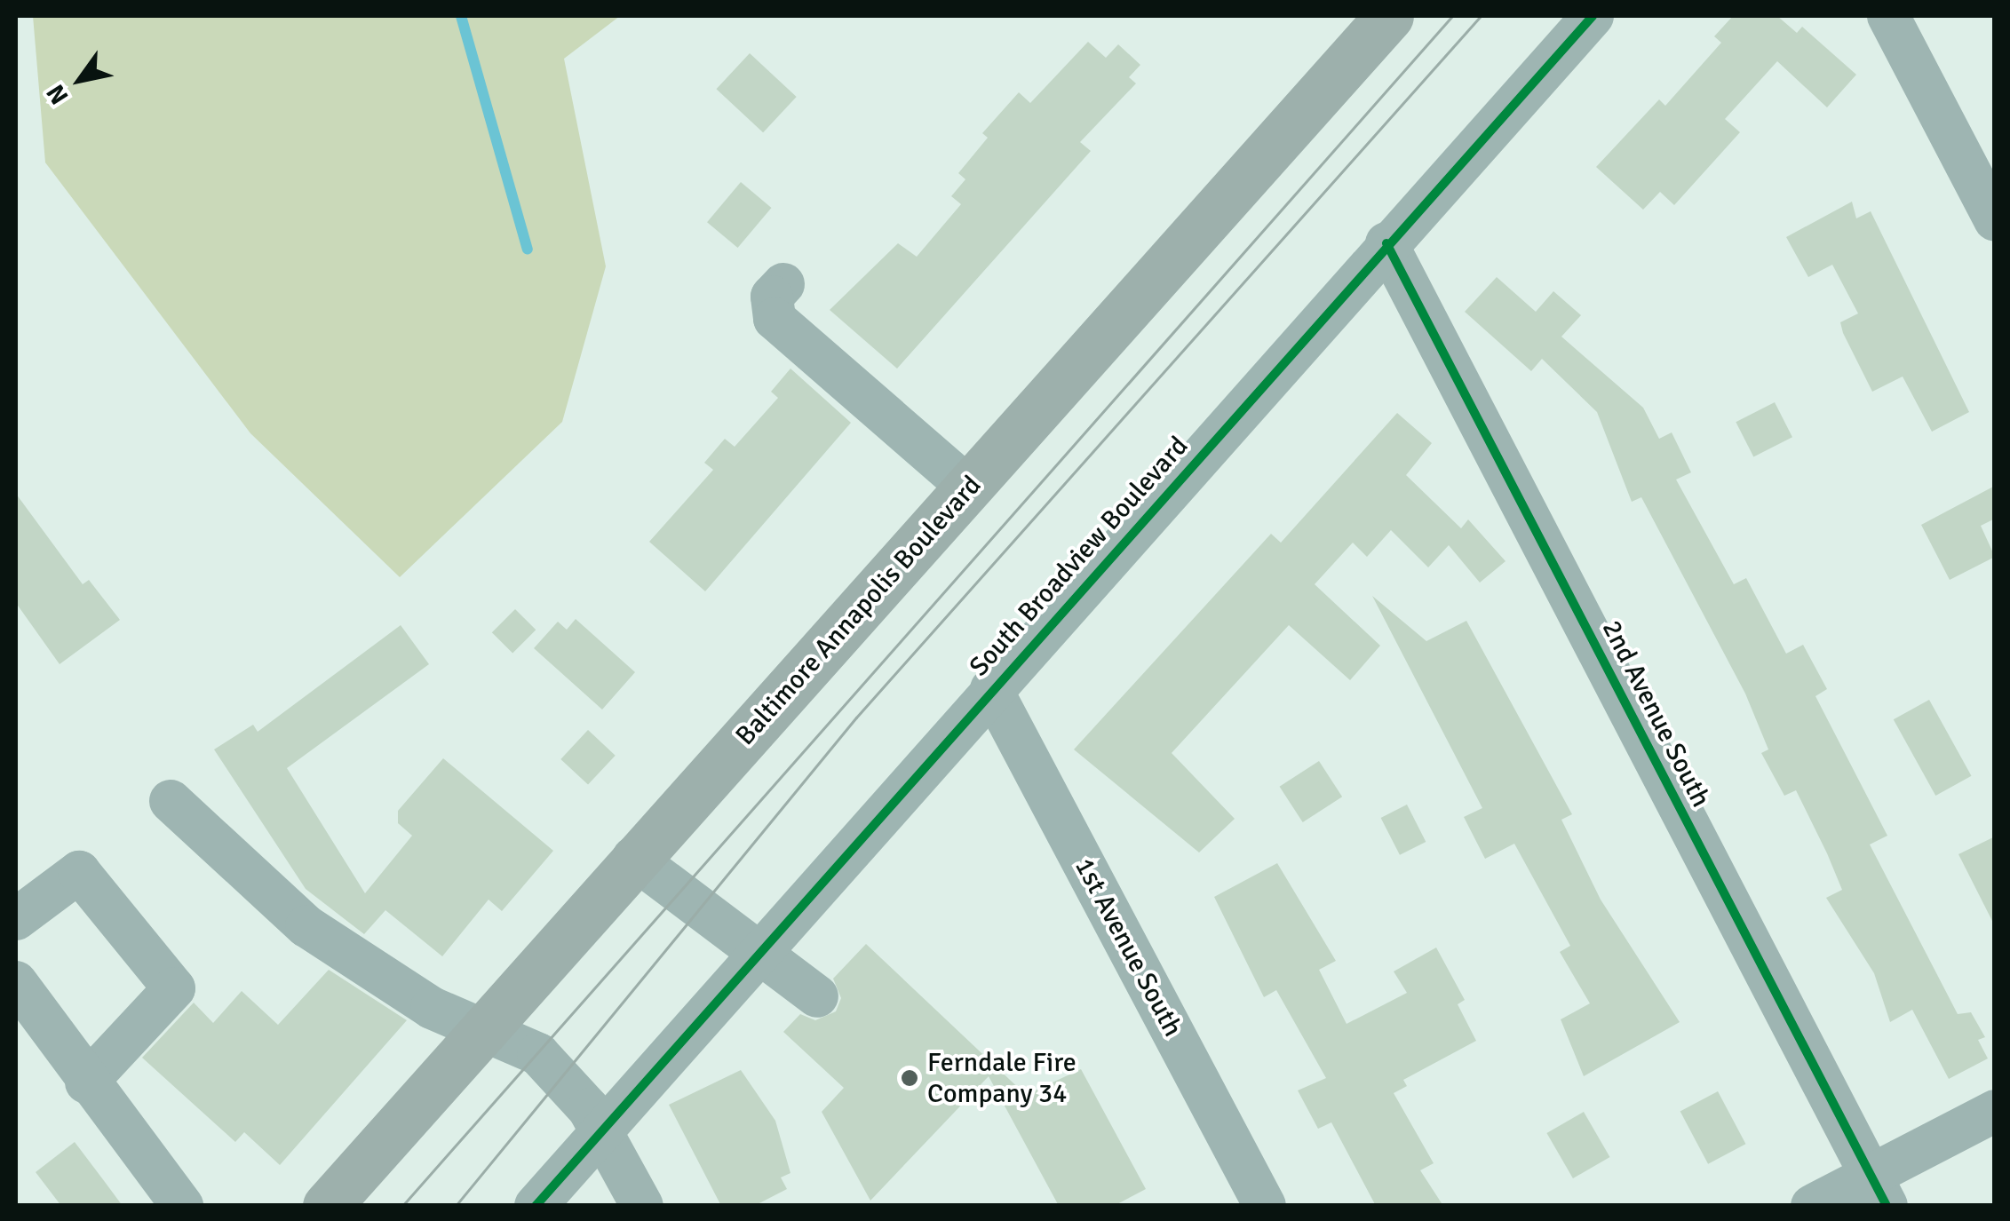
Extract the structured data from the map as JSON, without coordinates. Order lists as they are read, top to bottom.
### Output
{
  "streets": {
    "main road": ["Baltimore Annapolis Boulevard"],
    "street": ["South Broadview Boulevard", "2nd Avenue South", "1st Avenue South"]
  },
  "crossings": [
    ["South Broadview Boulevard", "2nd Avenue South"],
    ["South Broadview Boulevard", "1st Avenue South"]
  ],
  "places": ["Ferndale Fire Company 34"],
  "north": "bottom left"
}
